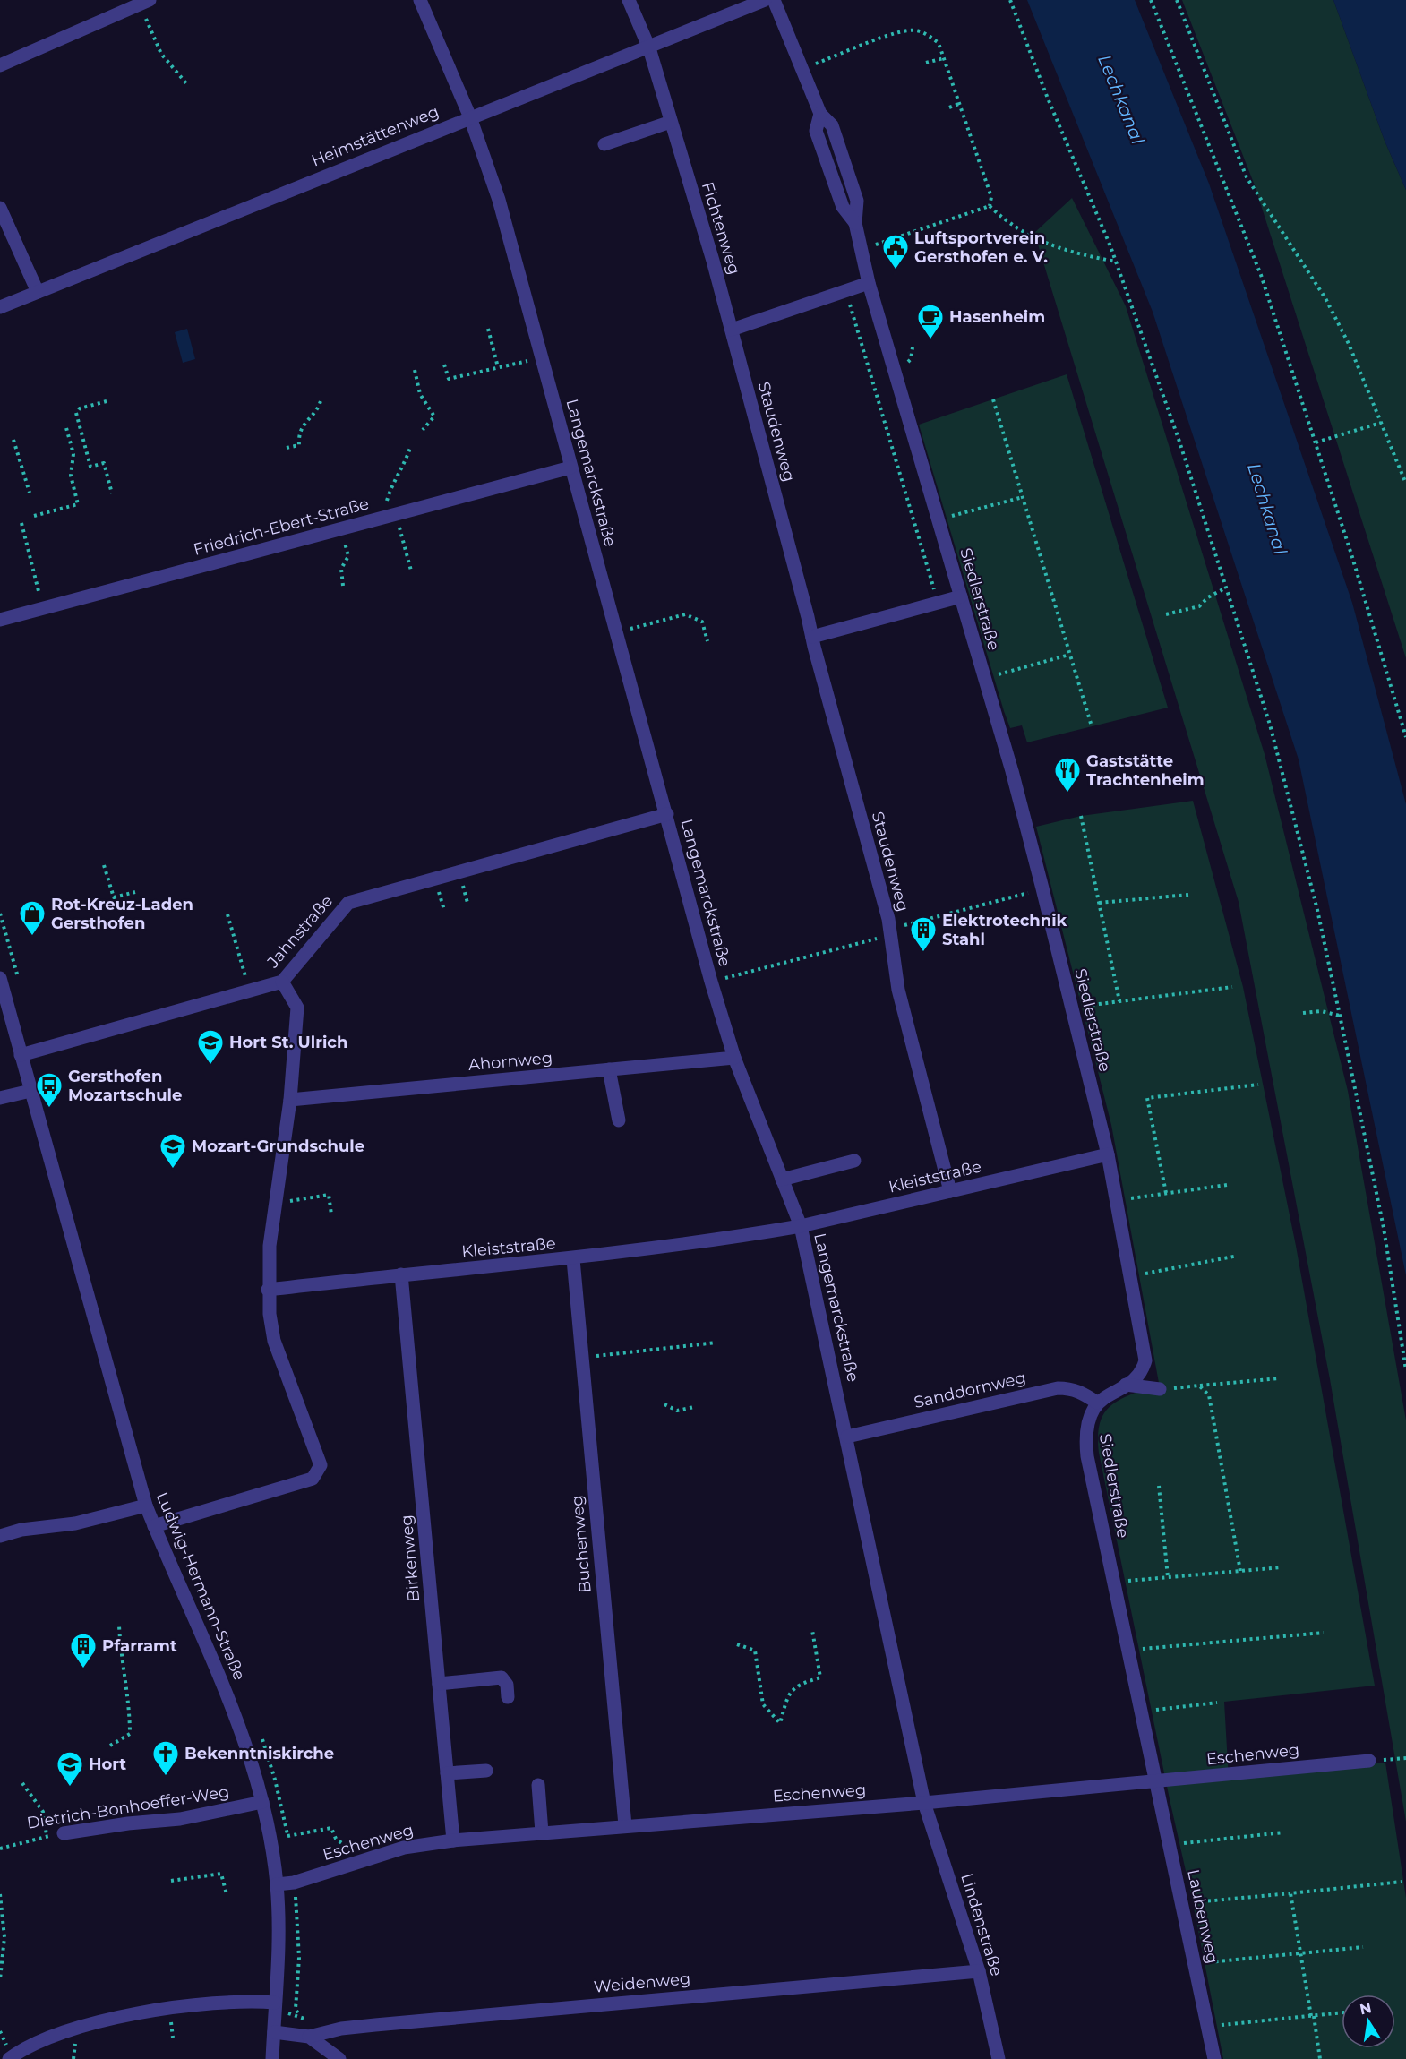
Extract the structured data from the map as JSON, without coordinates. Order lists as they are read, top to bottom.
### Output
{
  "streets": {
    "street": [
      "Heimstättenweg",
      "Fichtenweg",
      "Staudenweg",
      "Langemarckstraße",
      "Friedrich-Ebert-Straße",
      "Siedlerstraße",
      "Jahnstraße",
      "Ahornweg",
      "Kleiststraße",
      "Sanddornweg",
      "Buchenweg",
      "Birkenweg",
      "Ludwig-Hermann-Straße",
      "Eschenweg",
      "Dietrich-Bonhoeffer-Weg",
      "Laubenweg",
      "Lindenstraße",
      "Weidenweg"
    ]
  },
  "crossings": [
    ["Heimstättenweg", "Fichtenweg"],
    ["Heimstättenweg", "Langemarckstraße"],
    ["Fichtenweg", "Staudenweg"],
    ["Staudenweg", "Kleiststraße"],
    ["Langemarckstraße", "Friedrich-Ebert-Straße"],
    ["Langemarckstraße", "Jahnstraße"],
    ["Langemarckstraße", "Ahornweg"],
    ["Langemarckstraße", "Kleiststraße"],
    ["Langemarckstraße", "Sanddornweg"],
    ["Langemarckstraße", "Eschenweg"],
    ["Langemarckstraße", "Lindenstraße"],
    ["Siedlerstraße", "Kleiststraße"],
    ["Siedlerstraße", "Sanddornweg"],
    ["Siedlerstraße", "Eschenweg"],
    ["Siedlerstraße", "Laubenweg"],
    ["Jahnstraße", "Ludwig-Hermann-Straße"],
    ["Kleiststraße", "Buchenweg"],
    ["Kleiststraße", "Birkenweg"],
    ["Buchenweg", "Eschenweg"],
    ["Birkenweg", "Eschenweg"],
    ["Ludwig-Hermann-Straße", "Eschenweg"],
    ["Ludwig-Hermann-Straße", "Dietrich-Bonhoeffer-Weg"],
    ["Eschenweg", "Laubenweg"],
    ["Eschenweg", "Lindenstraße"],
    ["Lindenstraße", "Weidenweg"]
  ],
  "water": ["Lechkanal"],
  "places": {
    "public building": ["Luftsportverein Gersthofen e. V."],
    "cafe": ["Hasenheim"],
    "restaurant": ["Gaststätte Trachtenheim"],
    "shop": ["Rot-Kreuz-Laden Gersthofen"],
    "building": ["Elektrotechnik Stahl", "Pfarramt"],
    "school or university": ["Hort St. Ulrich", "Mozart-Grundschule", "Hort"],
    "bus stop": ["Gersthofen Mozartschule"],
    "church": ["Bekenntniskirche"]
  },
  "north": "top"
}
